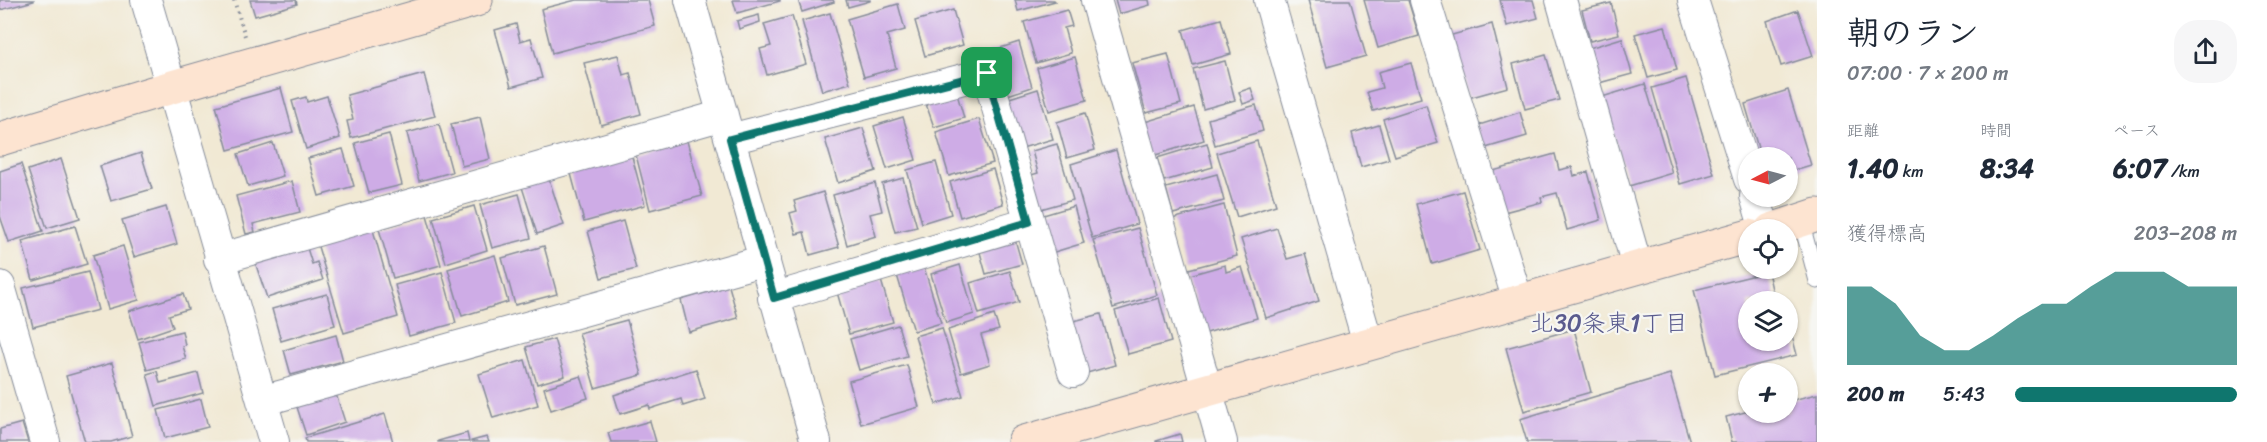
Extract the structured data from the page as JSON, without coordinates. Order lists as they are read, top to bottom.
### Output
{
  "districts": ["北30条東1丁目"],
  "north": "left",
  "page": {
    "heading": ["朝のラン", "07:00 · 7 × 200 m"],
    "stats": [
      ["距離", "1.40 km"],
      ["時間", "8:34"],
      ["ペース", "6:07 /km"]
    ],
    "map_buttons": "+",
    "chart": ["獲得標高", "203–208 m"],
    "list": [
      {
        "name": "200 m",
        "note": "5:43"
      }
    ]
  }
}
